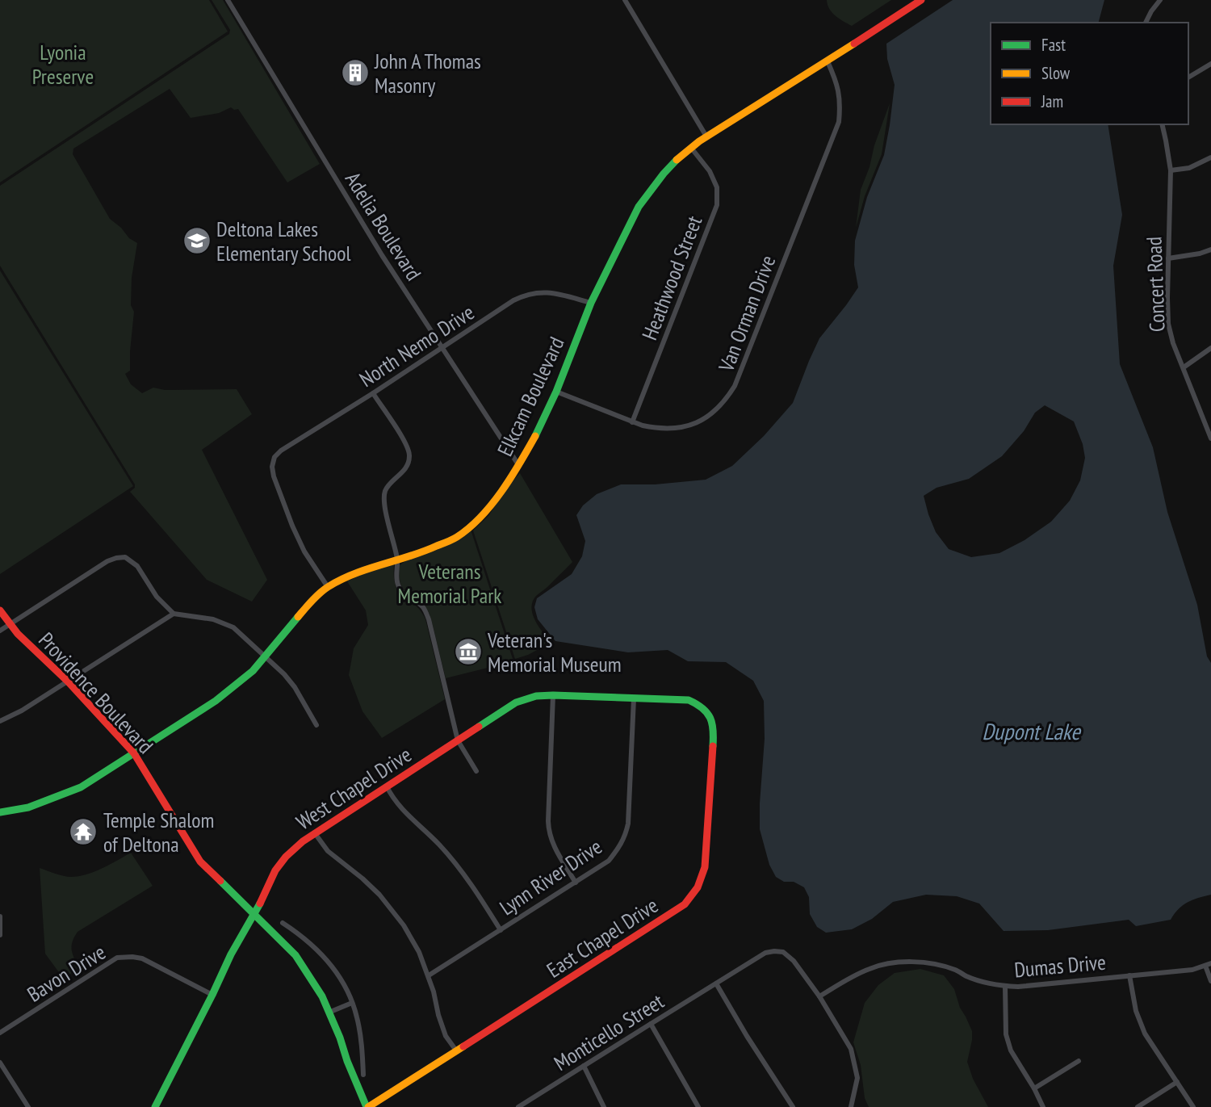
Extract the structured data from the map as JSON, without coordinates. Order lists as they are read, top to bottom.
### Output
{
  "streets": {
    "street": [
      "Adelia Boulevard",
      "Heathwood Street",
      "Concert Road",
      "Van Orman Drive",
      "North Nemo Drive",
      "Elkcam Boulevard",
      "Providence Boulevard",
      "West Chapel Drive",
      "Lynn River Drive",
      "East Chapel Drive",
      "Dumas Drive",
      "Bavon Drive",
      "Monticello Street"
    ]
  },
  "crossings": [
    ["Adelia Boulevard", "North Nemo Drive"],
    ["Adelia Boulevard", "Elkcam Boulevard"],
    ["Heathwood Street", "Van Orman Drive"],
    ["Heathwood Street", "Elkcam Boulevard"],
    ["Van Orman Drive", "Elkcam Boulevard"],
    ["North Nemo Drive", "Elkcam Boulevard"],
    ["Elkcam Boulevard", "Providence Boulevard"],
    ["Providence Boulevard", "West Chapel Drive"],
    ["Providence Boulevard", "East Chapel Drive"],
    ["West Chapel Drive", "Lynn River Drive"],
    ["West Chapel Drive", "East Chapel Drive"],
    ["West Chapel Drive", "Bavon Drive"],
    ["Dumas Drive", "Monticello Street"]
  ],
  "water": ["Dupont Lake"],
  "parks": ["Lyonia Preserve", "Veterans Memorial Park"],
  "places": {
    "building": ["John A Thomas Masonry"],
    "school or university": ["Deltona Lakes Elementary School"],
    "museum": ["Veteran's Memorial Museum"],
    "temple": ["Temple Shalom of Deltona"]
  },
  "legend": ["Fast", "Slow", "Jam"]
}
